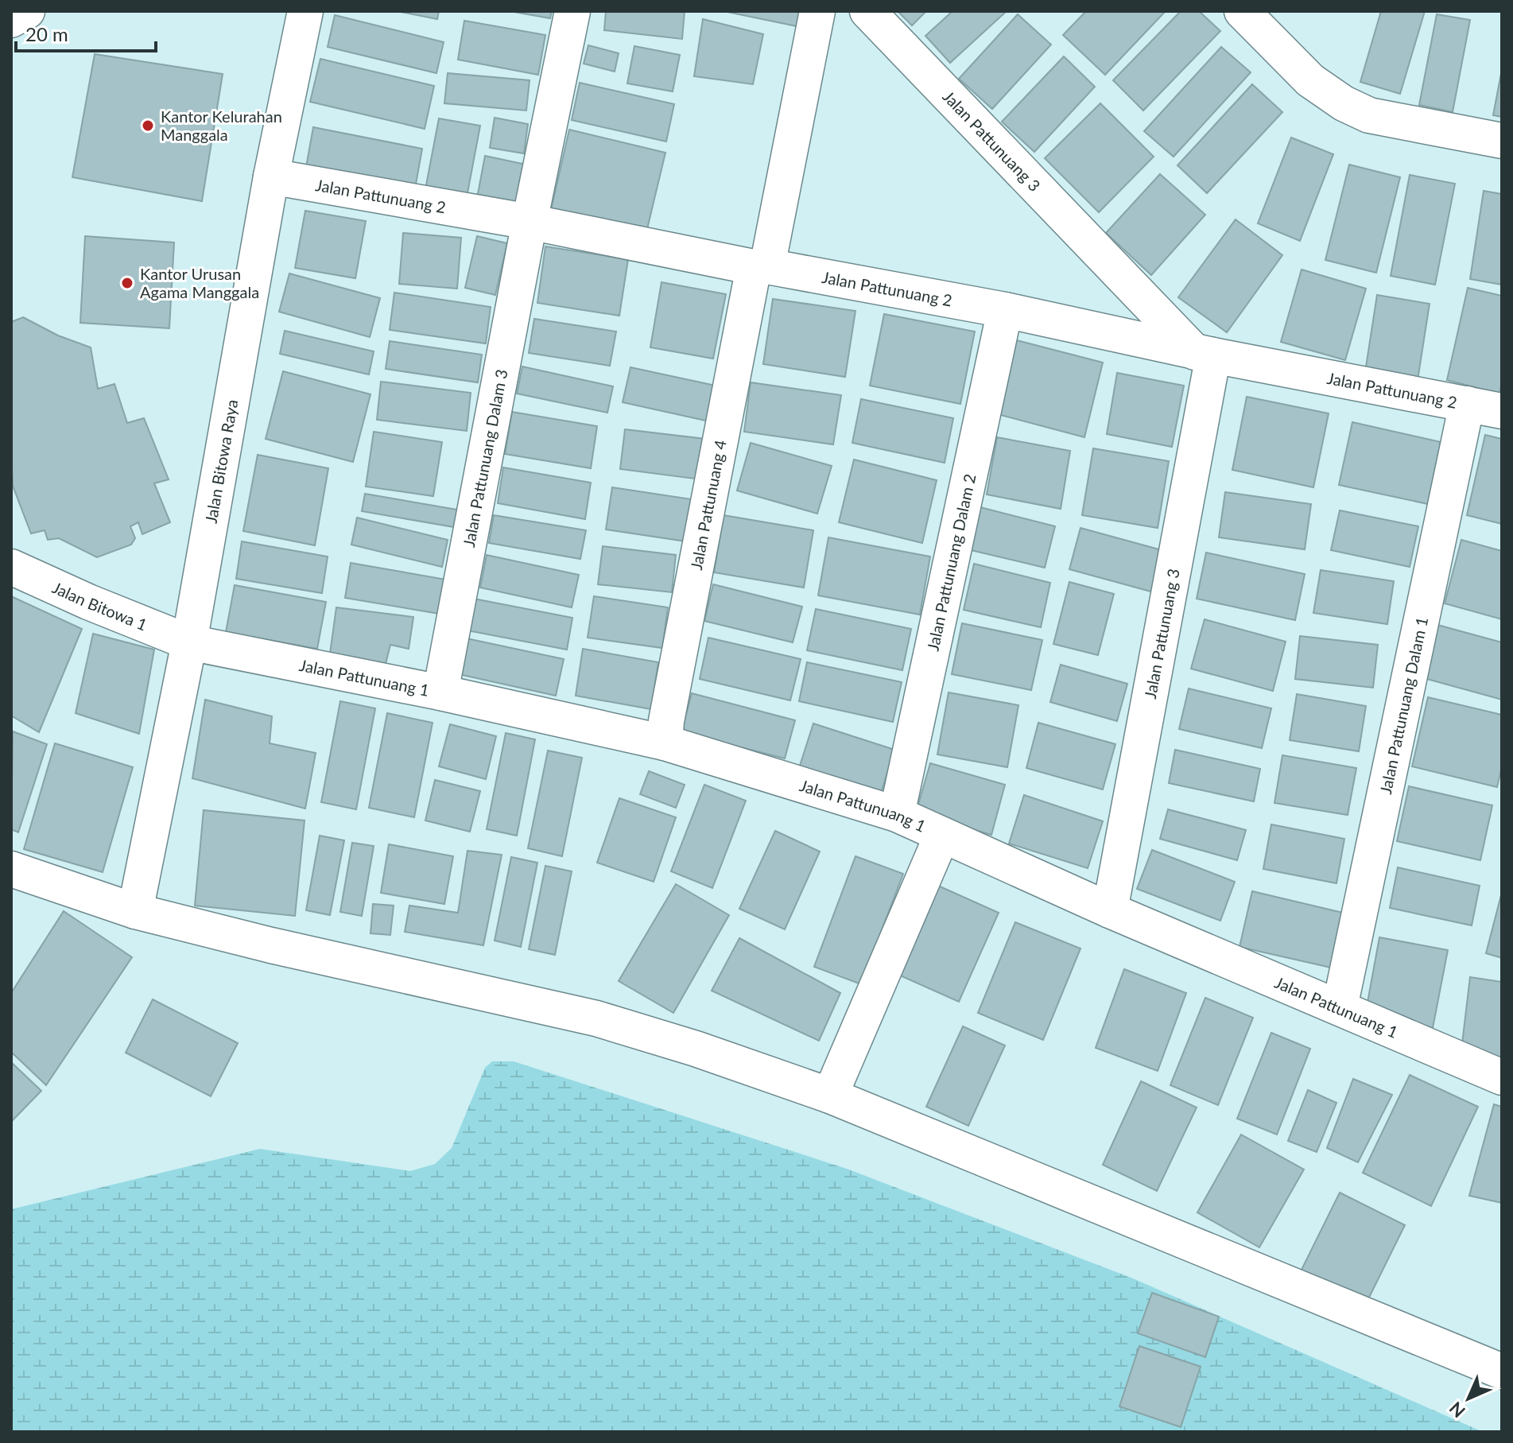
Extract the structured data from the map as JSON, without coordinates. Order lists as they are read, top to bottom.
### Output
{
  "streets": {
    "street": [
      "Jalan Pattunuang 3",
      "Jalan Pattunuang 2",
      "Jalan Pattunuang Dalam 3",
      "Jalan Bitowa Raya",
      "Jalan Pattunuang 4",
      "Jalan Pattunuang Dalam 2",
      "Jalan Bitowa 1",
      "Jalan Pattunuang 1",
      "Jalan Pattunuang Dalam 1"
    ]
  },
  "crossings": [
    ["Jalan Pattunuang 3", "Jalan Pattunuang 2"],
    ["Jalan Pattunuang 3", "Jalan Pattunuang 1"],
    ["Jalan Pattunuang 2", "Jalan Pattunuang Dalam 3"],
    ["Jalan Pattunuang 2", "Jalan Bitowa Raya"],
    ["Jalan Pattunuang 2", "Jalan Pattunuang 4"],
    ["Jalan Pattunuang 2", "Jalan Pattunuang Dalam 2"],
    ["Jalan Pattunuang 2", "Jalan Pattunuang Dalam 1"],
    ["Jalan Pattunuang Dalam 3", "Jalan Pattunuang 1"],
    ["Jalan Bitowa Raya", "Jalan Bitowa 1"],
    ["Jalan Bitowa Raya", "Jalan Pattunuang 1"],
    ["Jalan Pattunuang 4", "Jalan Pattunuang 1"],
    ["Jalan Pattunuang Dalam 2", "Jalan Pattunuang 1"],
    ["Jalan Bitowa 1", "Jalan Pattunuang 1"],
    ["Jalan Pattunuang 1", "Jalan Pattunuang Dalam 1"]
  ],
  "places": ["Kantor Kelurahan Manggala", "Kantor Urusan Agama Manggala"],
  "scale_bar": "20 m",
  "north": "bottom left"
}
